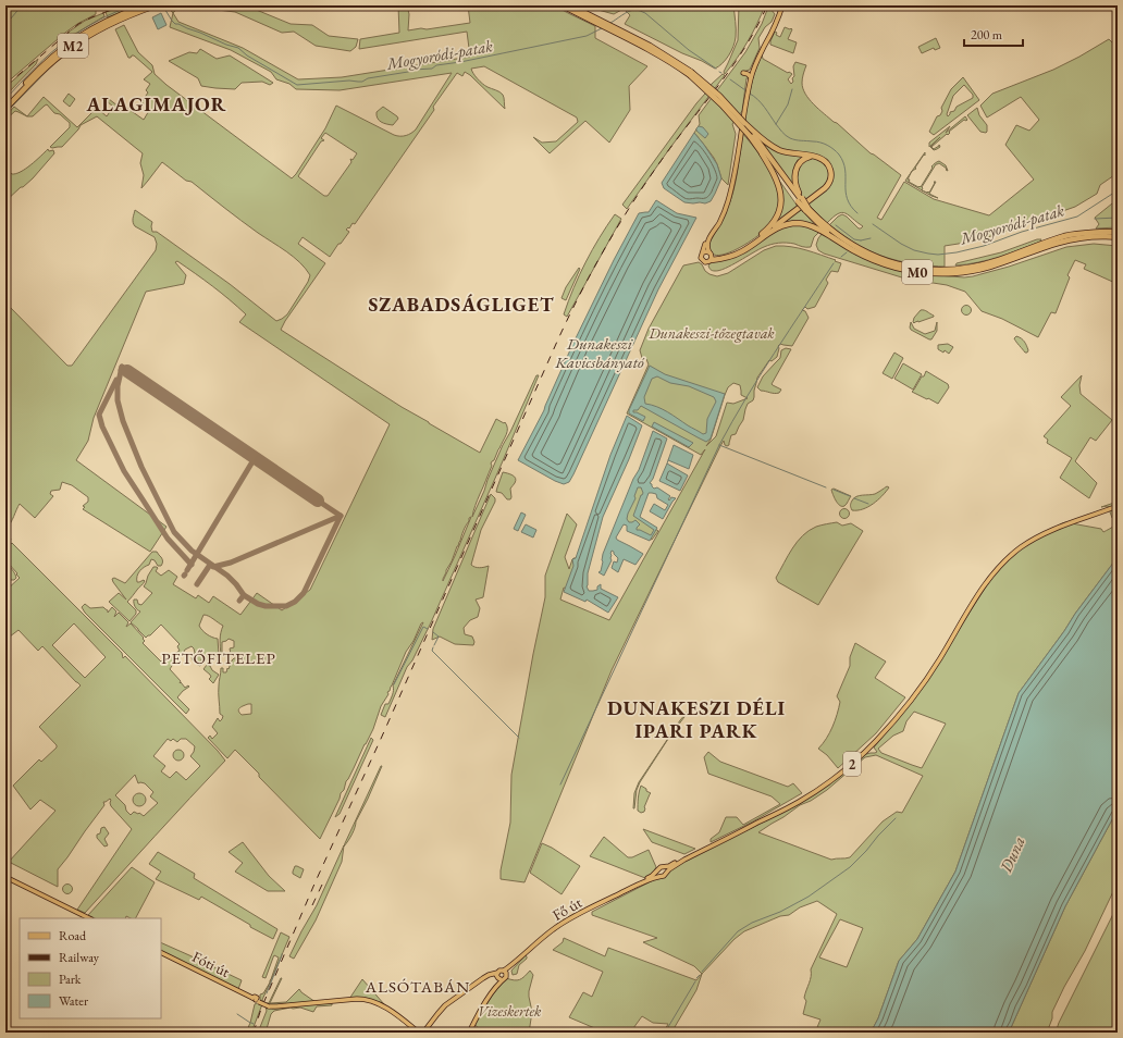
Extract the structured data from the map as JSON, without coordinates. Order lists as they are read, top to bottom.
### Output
{
  "streets": {
    "highway": ["M2", "M0"],
    "main road": ["2", "Fő út", "Fóti út"]
  },
  "crossings": [
    ["2", "Fő út"]
  ],
  "districts": [
    "ALAGIMAJOR",
    "SZABADSÁGLIGET",
    "PETŐFITELEP",
    "DUNAKESZI DÉLI IPARI PARK",
    "ALSÓTABÁN"
  ],
  "water": ["Mogyoródi-patak", "Dunakeszi Kavicsbányató", "Duna"],
  "parks": ["Dunakeszi-tőzegtavak", "Vizeskertek"],
  "legend": [
    "Road",
    "Railway",
    "Park",
    "Water"
  ],
  "scale_bar": "200 m"
}
